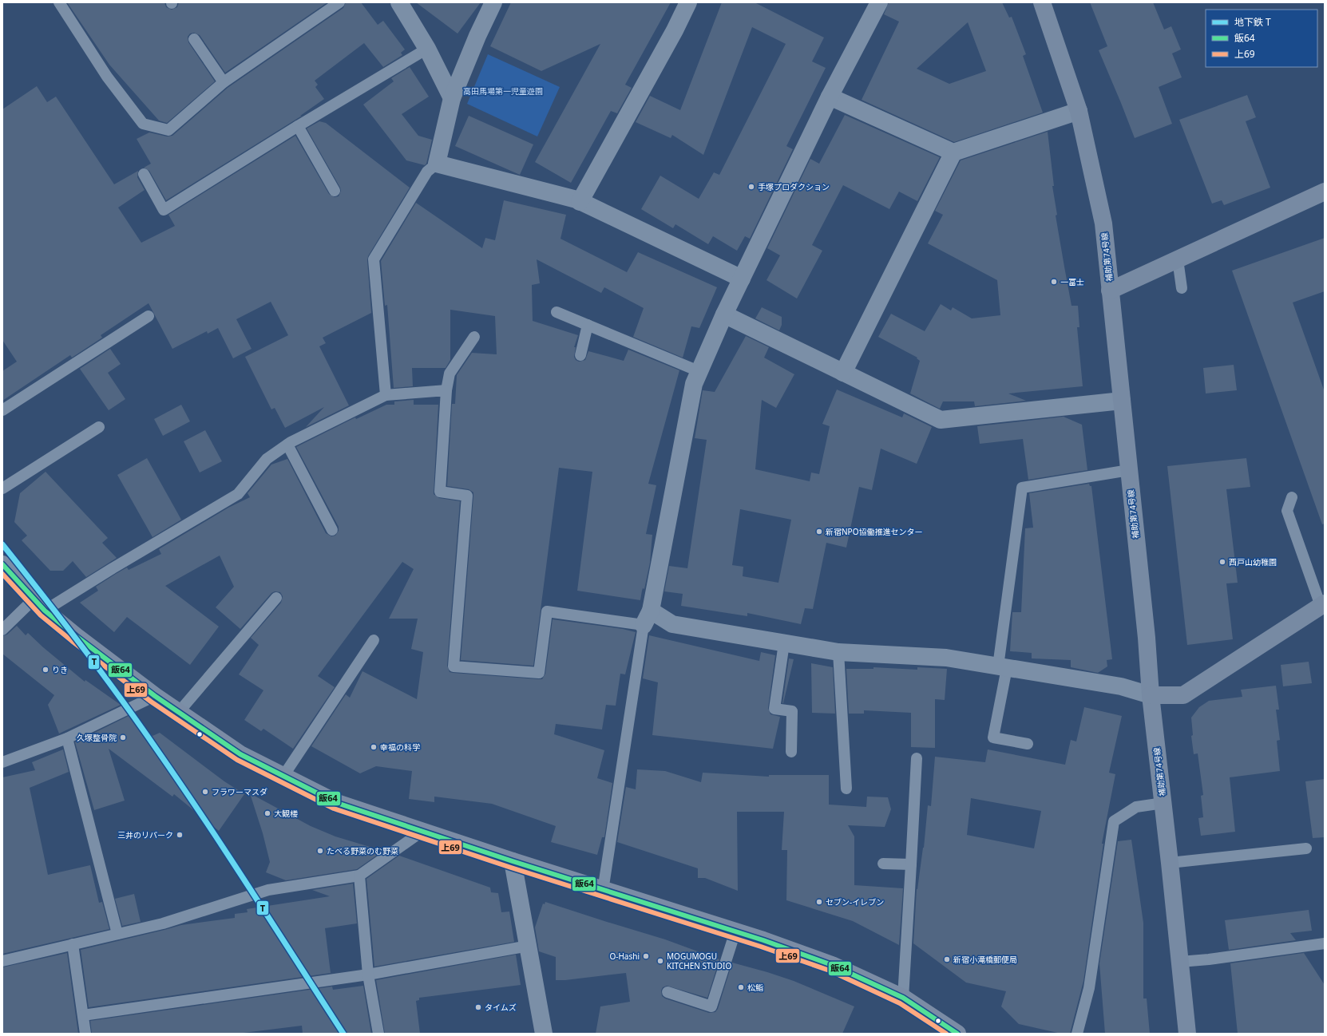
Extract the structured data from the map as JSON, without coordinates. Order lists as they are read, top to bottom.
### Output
{
  "streets": {
    "street": ["補助第74号線"]
  },
  "parks": ["高田馬場第一児童遊園"],
  "places": [
    "手塚プロダクション",
    "一富士",
    "新宿NPO協働推進センター",
    "西戸山幼稚園",
    "りき",
    "久塚整骨院",
    "幸福の科学",
    "フラワーマスダ",
    "大観楼",
    "三井のリパーク",
    "たべる野菜のむ野菜",
    "セブン-イレブン",
    "O-Hashi",
    "新宿小滝橋郵便局",
    "MOGUMOGU KITCHEN STUDIO",
    "松鮨",
    "タイムズ"
  ],
  "lines": ["metro line T", "transit line 飯64", "transit line 上69"],
  "legend": ["地下鉄 T", "飯64", "上69"]
}
